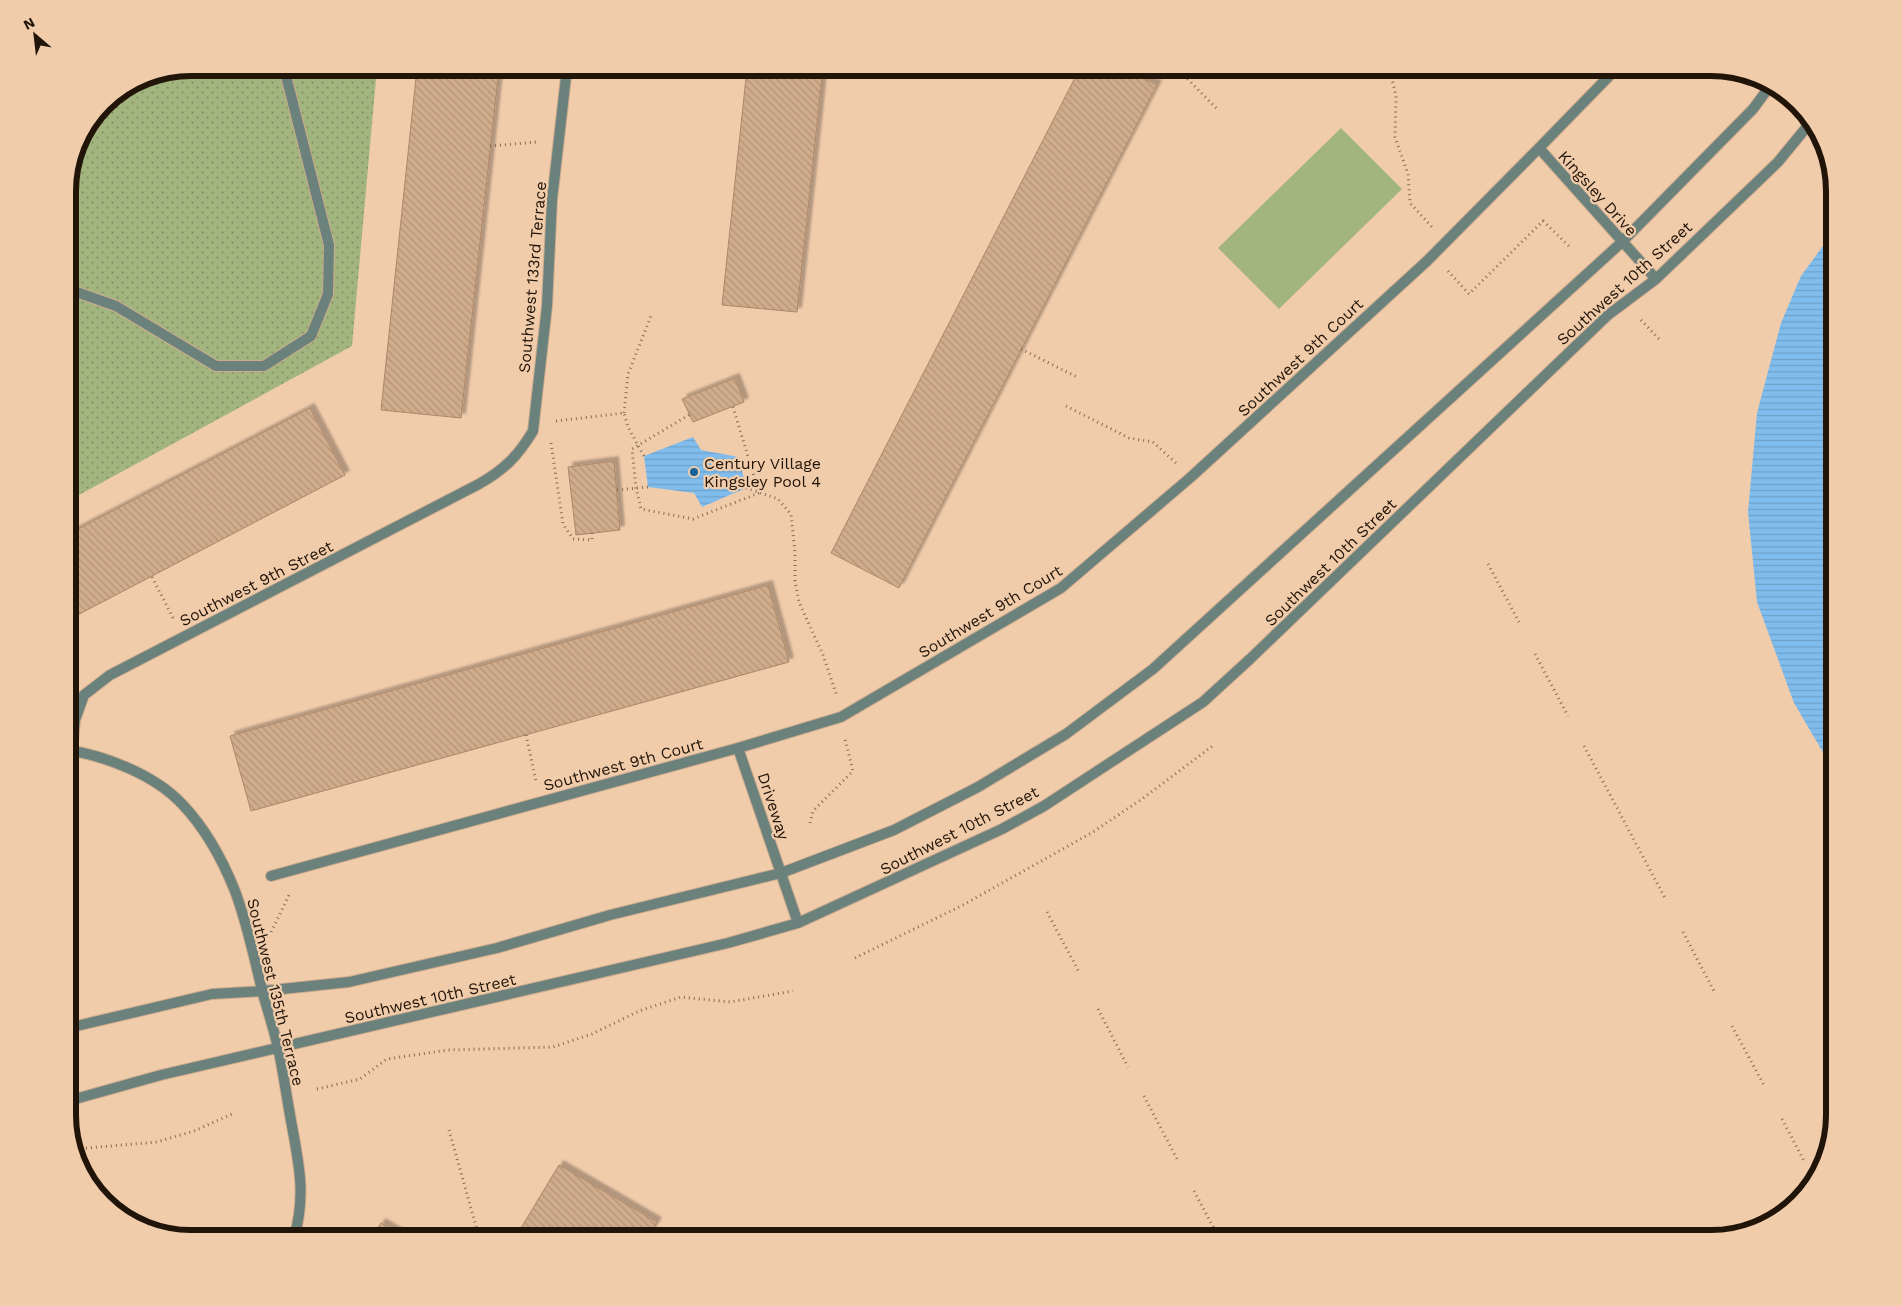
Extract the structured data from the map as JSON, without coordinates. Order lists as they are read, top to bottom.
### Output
{
  "streets": {
    "street": [
      "Kingsley Drive",
      "Southwest 133rd Terrace",
      "Southwest 10th Street",
      "Southwest 9th Court",
      "Southwest 9th Street",
      "Driveway",
      "Southwest 135th Terrace"
    ]
  },
  "crossings": [
    ["Kingsley Drive", "Southwest 10th Street"],
    ["Kingsley Drive", "Southwest 9th Court"],
    ["Southwest 133rd Terrace", "Southwest 9th Street"],
    ["Southwest 10th Street", "Driveway"],
    ["Southwest 10th Street", "Southwest 135th Terrace"],
    ["Southwest 9th Court", "Driveway"]
  ],
  "places": ["Century Village Kingsley Pool 4"],
  "north": "top left"
}
